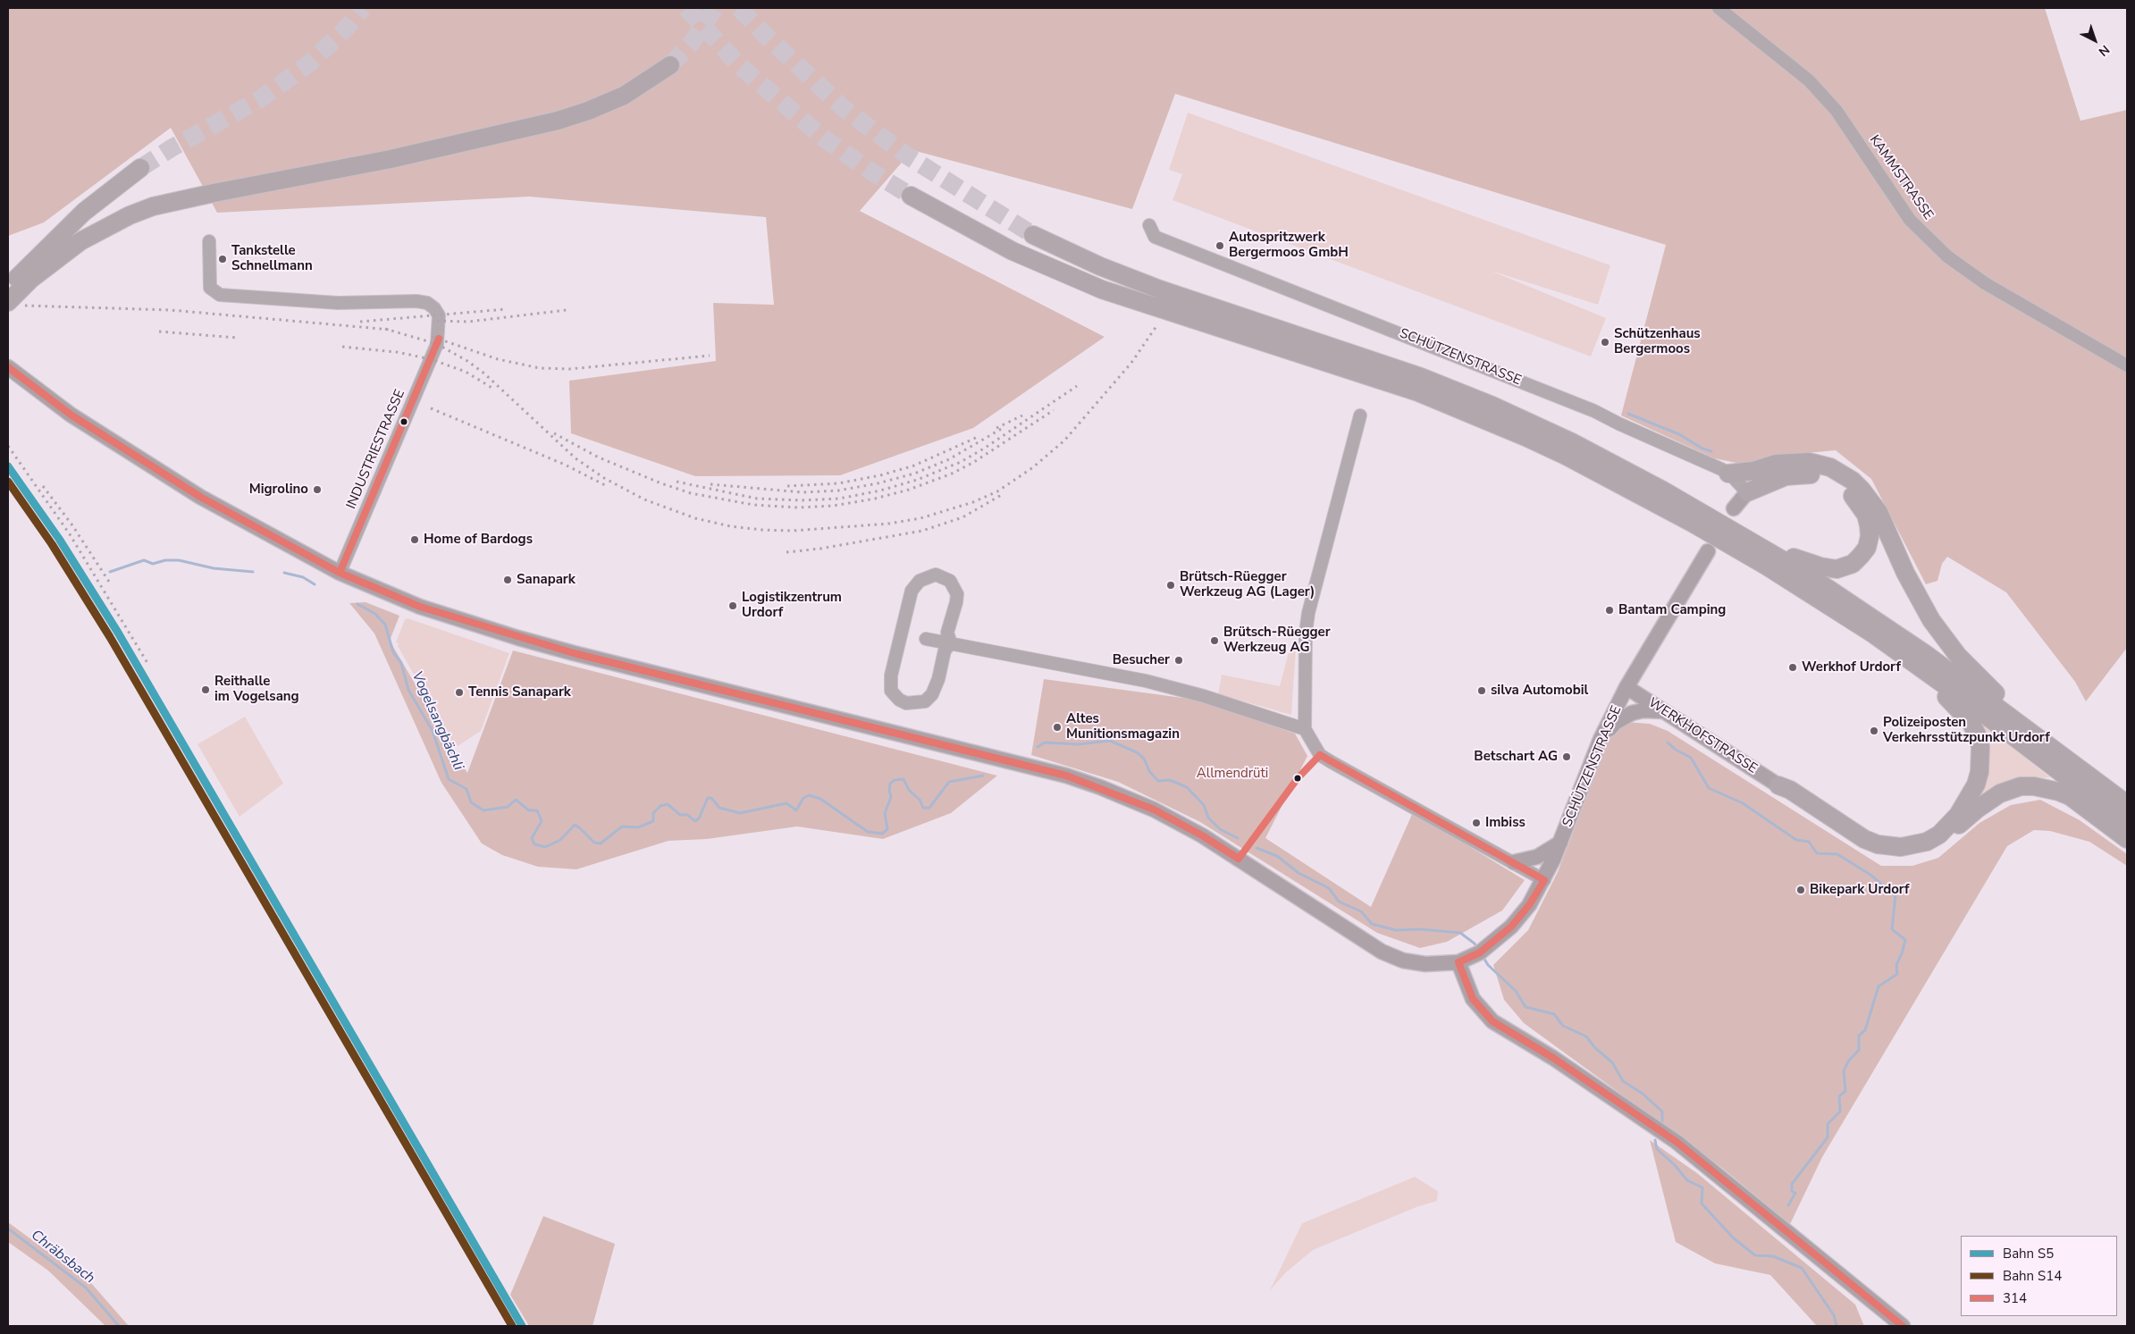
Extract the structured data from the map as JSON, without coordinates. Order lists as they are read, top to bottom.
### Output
{
  "streets": {
    "main road": ["SCHÜTZENSTRASSE", "WERKHOFSTRASSE"],
    "street": ["KAMMSTRASSE", "INDUSTRIESTRASSE"]
  },
  "crossings": [
    ["SCHÜTZENSTRASSE", "WERKHOFSTRASSE"]
  ],
  "water": ["Vogelsangbächli", "Chräbsbach"],
  "parks": ["Allmendrüti"],
  "places": [
    "Autospritzwerk Bergermoos GmbH",
    "Tankstelle Schnellmann",
    "Schützenhaus Bergermoos",
    "Migrolino",
    "Home of Bardogs",
    "Sanapark",
    "Brütsch-Rüegger Werkzeug AG (Lager)",
    "Logistikzentrum Urdorf",
    "Bantam Camping",
    "Brütsch-Rüegger Werkzeug AG",
    "Besucher",
    "Werkhof Urdorf",
    "Reithalle im Vogelsang",
    "silva Automobil",
    "Tennis Sanapark",
    "Altes Munitionsmagazin",
    "Polizeiposten Verkehrsstützpunkt Urdorf",
    "Betschart AG",
    "Imbiss",
    "Bikepark Urdorf"
  ],
  "lines": ["transit line 314", "rail line S5", "rail line S14"],
  "legend": ["Bahn S5", "Bahn S14", "314"],
  "north": "bottom right"
}
